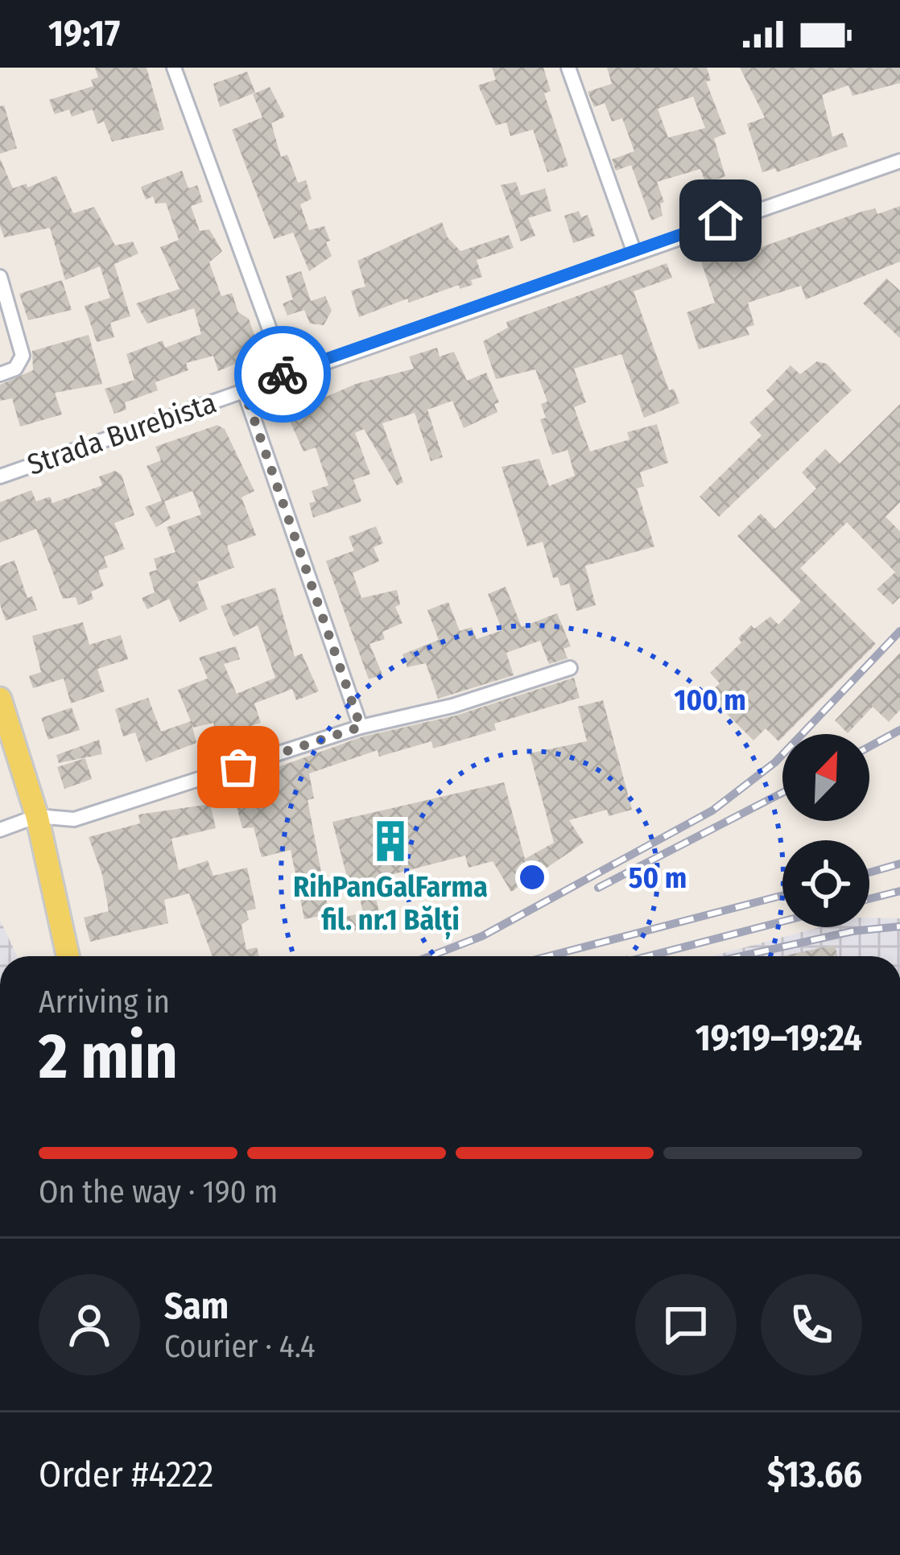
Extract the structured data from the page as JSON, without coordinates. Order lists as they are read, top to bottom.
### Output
{
  "streets": {
    "street": ["Strada Burebista"]
  },
  "places": {
    "building": ["RihPanGalFarma fil. nr.1 Bălți"]
  },
  "north": "top right",
  "page": {
    "status": "19:17",
    "heading": ["2 min", "Arriving in", "19:19–19:24"],
    "panel": [
      "Sam",
      "Courier · 4.4",
      "Order #4222",
      "$13.66"
    ],
    "bar": "On the way · 190 m"
  },
  "rings": ["100 m", "50 m"]
}
